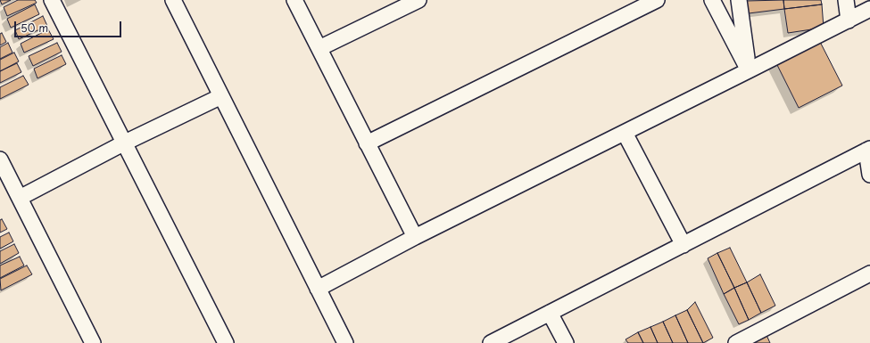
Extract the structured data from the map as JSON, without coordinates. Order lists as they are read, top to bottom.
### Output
{
  "scale_bar": "50 m"
}
